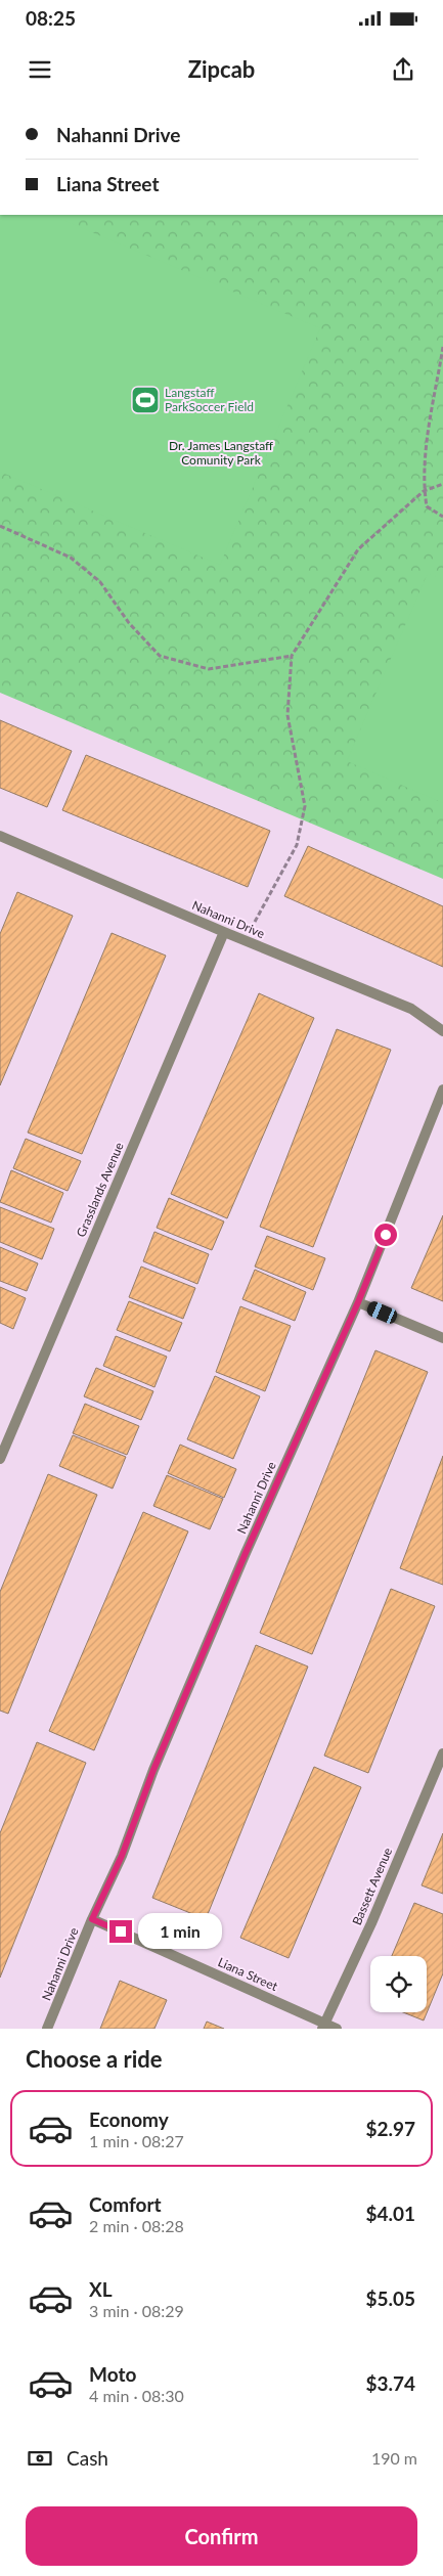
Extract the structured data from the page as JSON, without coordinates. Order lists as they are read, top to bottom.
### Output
{
  "streets": {
    "street": [
      "Nahanni Drive",
      "Grasslands Avenue",
      "Bassett Avenue",
      "Liana Street"
    ]
  },
  "crossings": [
    ["Nahanni Drive", "Grasslands Avenue"],
    ["Nahanni Drive", "Liana Street"],
    ["Bassett Avenue", "Liana Street"]
  ],
  "parks": ["Dr. James Langstaff Comunity Park"],
  "places": {
    "sports": ["Langstaff ParkSoccer Field"]
  },
  "page": {
    "status": "08:25",
    "header": "Zipcab",
    "banner": ["Nahanni Drive", "Liana Street"],
    "bubble": "1 min",
    "heading": "Choose a ride",
    "list": [
      {
        "name": "Economy",
        "note": "1 min · 08:27",
        "value": "$2.97"
      },
      {
        "name": "Comfort",
        "note": "2 min · 08:28",
        "value": "$4.01"
      },
      {
        "name": "XL",
        "note": "3 min · 08:29",
        "value": "$5.05"
      },
      {
        "name": "Moto",
        "note": "4 min · 08:30",
        "value": "$3.74"
      }
    ],
    "pay": ["Cash", "190 m"],
    "buttons": "Confirm"
  }
}
